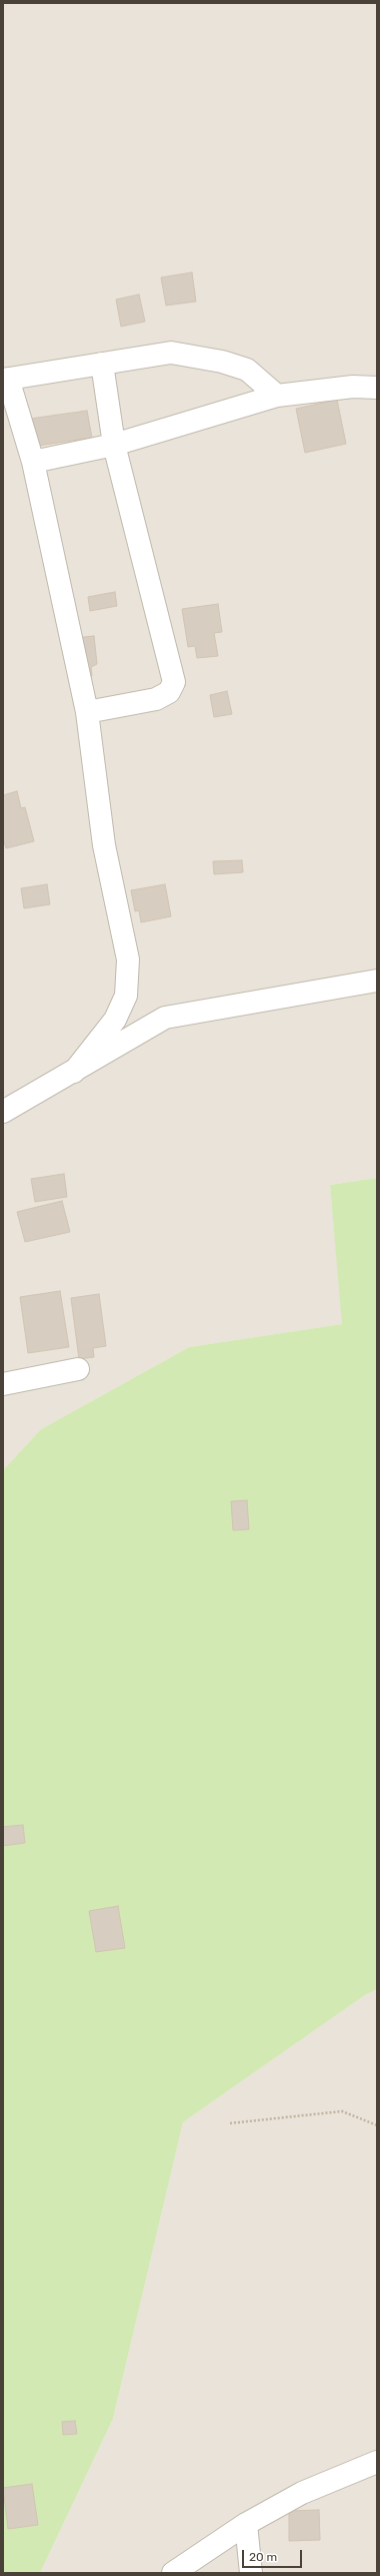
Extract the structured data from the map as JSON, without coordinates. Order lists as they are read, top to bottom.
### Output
{
  "scale_bar": "20 m"
}
